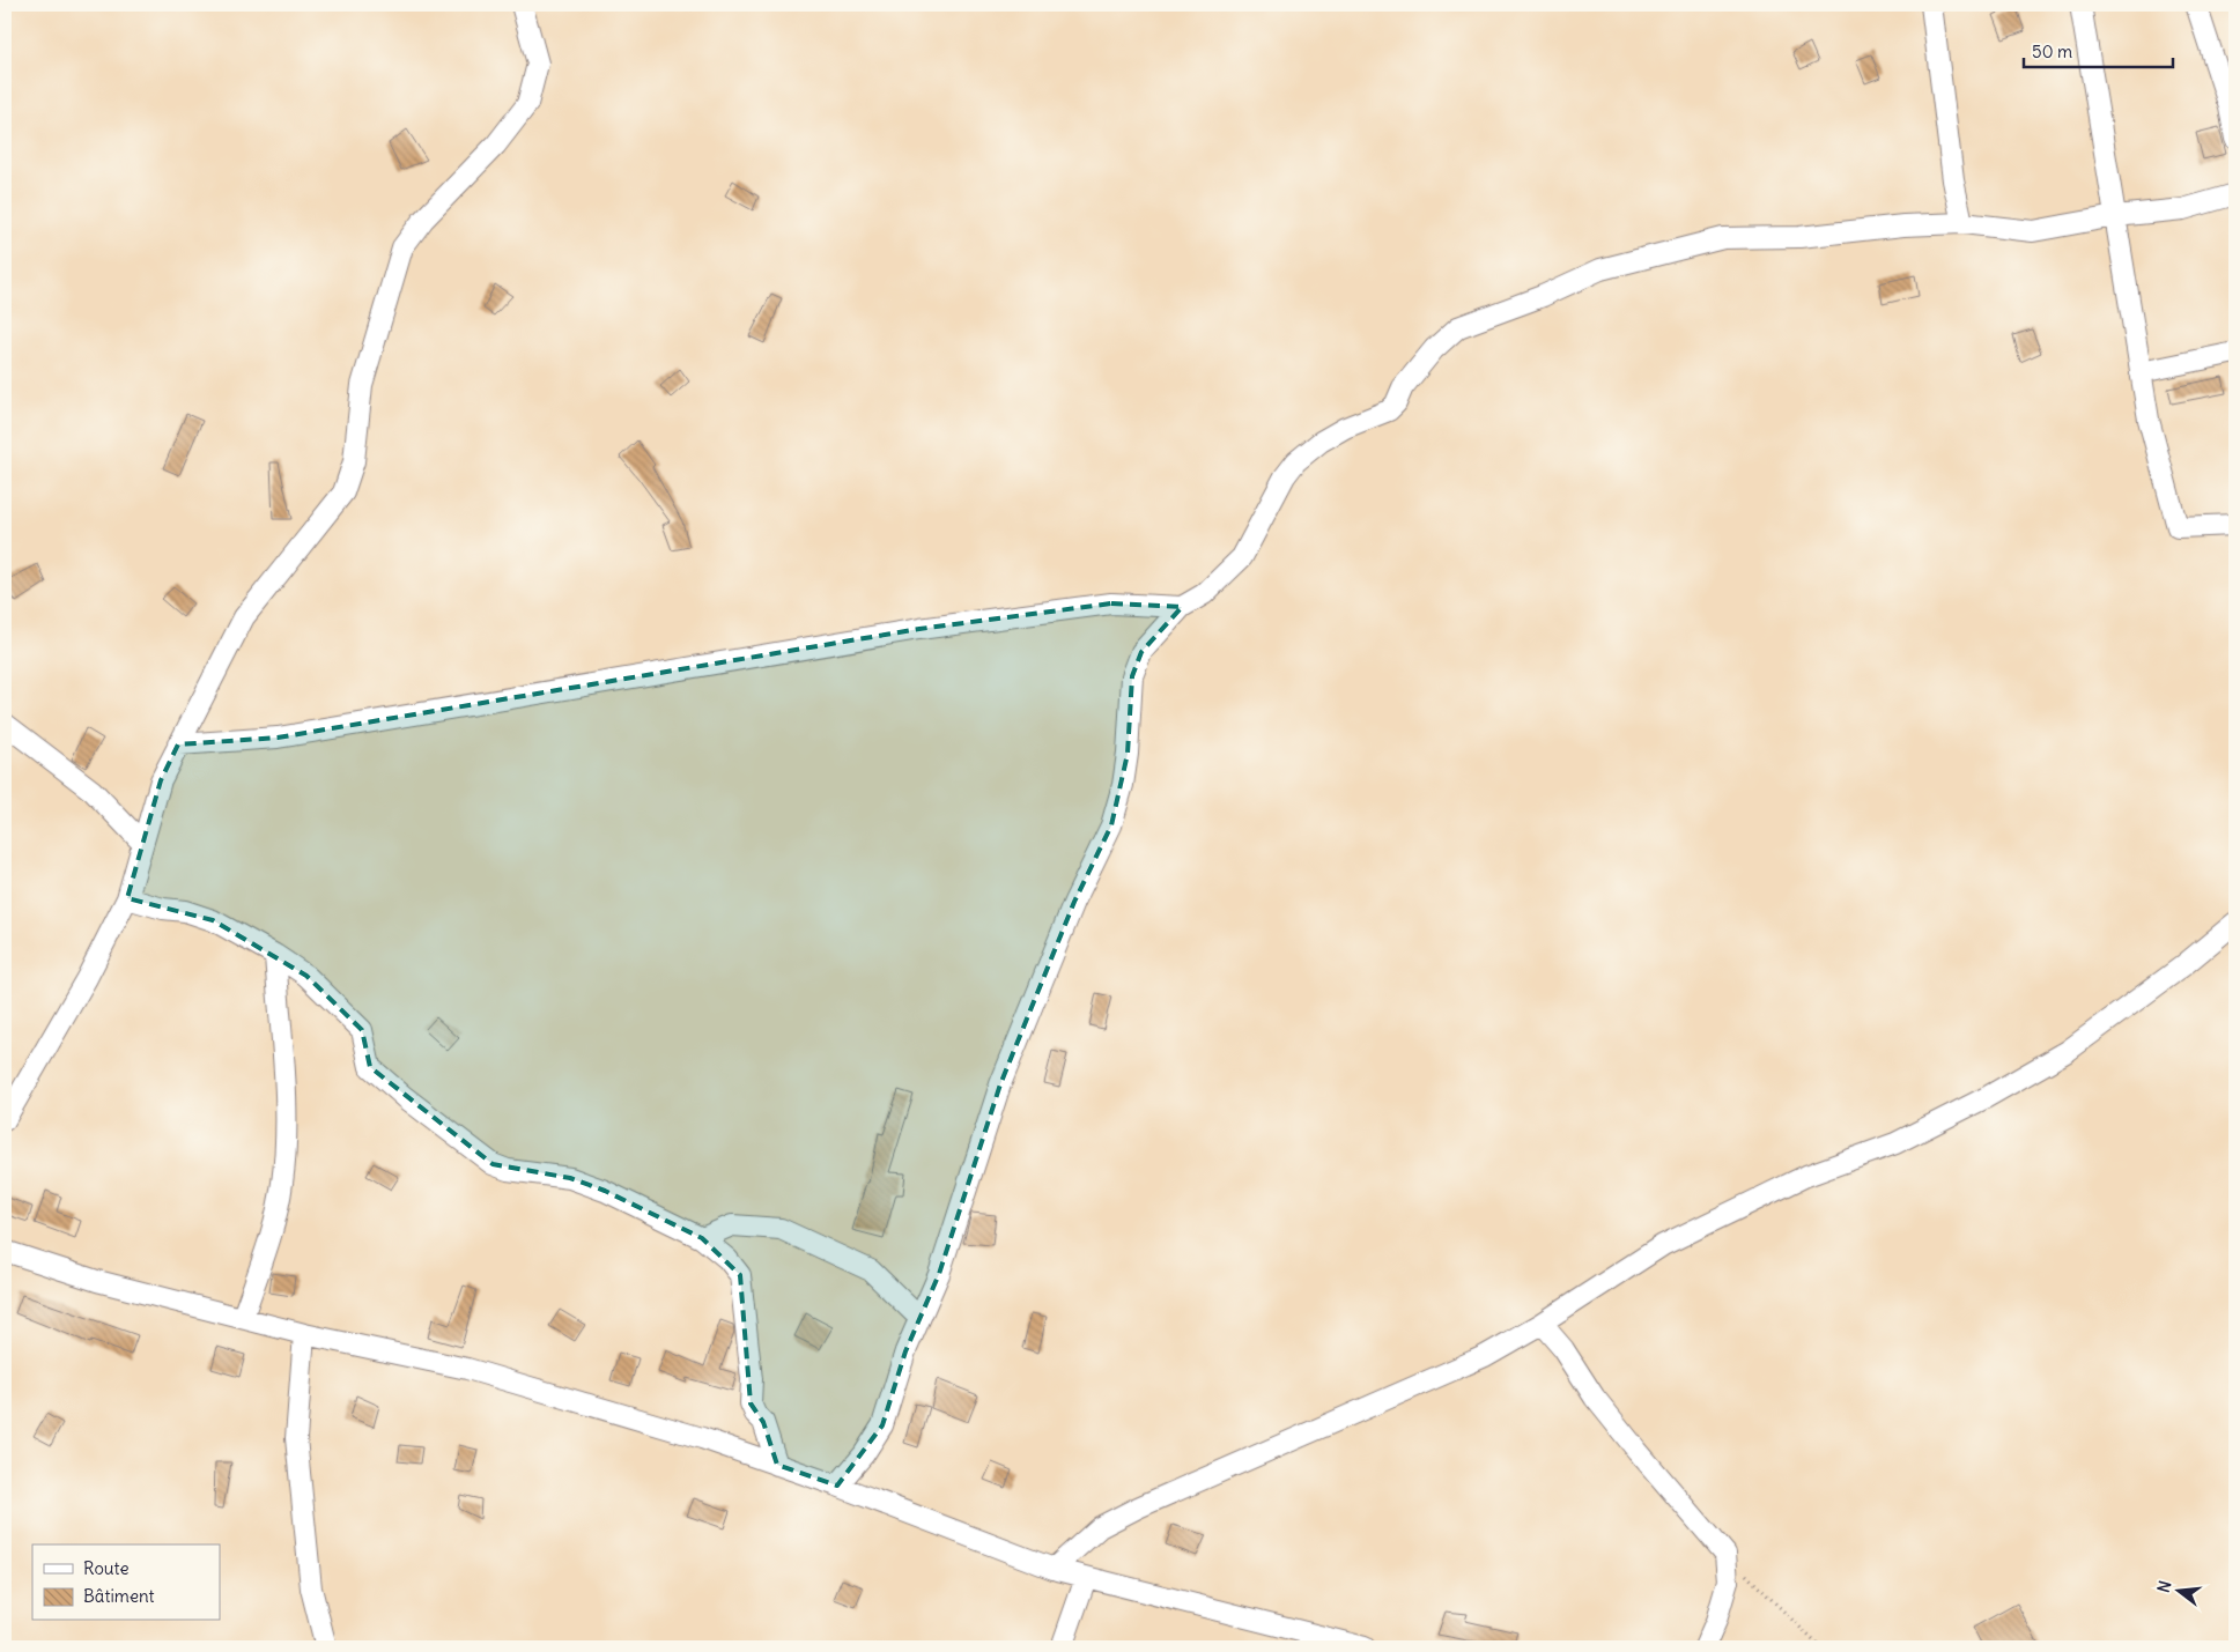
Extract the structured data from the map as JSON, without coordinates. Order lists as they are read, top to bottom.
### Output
{
  "legend": ["Route", "Bâtiment"],
  "scale_bar": "50 m",
  "north": "left"
}
